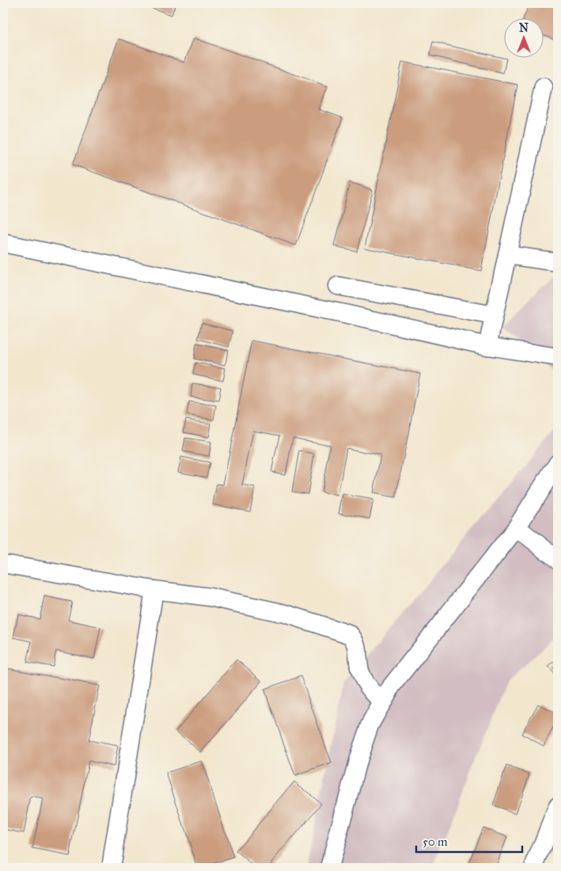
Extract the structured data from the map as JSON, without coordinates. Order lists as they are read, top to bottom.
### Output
{
  "scale_bar": "50 m",
  "north": "top"
}
